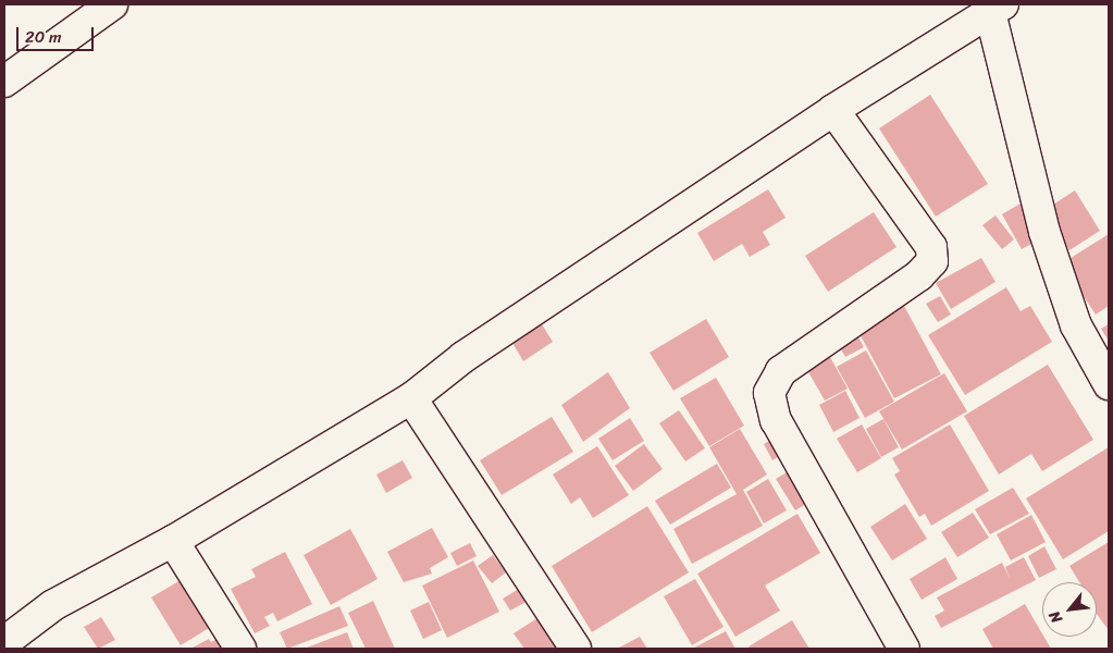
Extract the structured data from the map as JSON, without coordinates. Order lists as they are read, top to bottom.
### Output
{
  "scale_bar": "20 m",
  "north": "bottom left"
}
